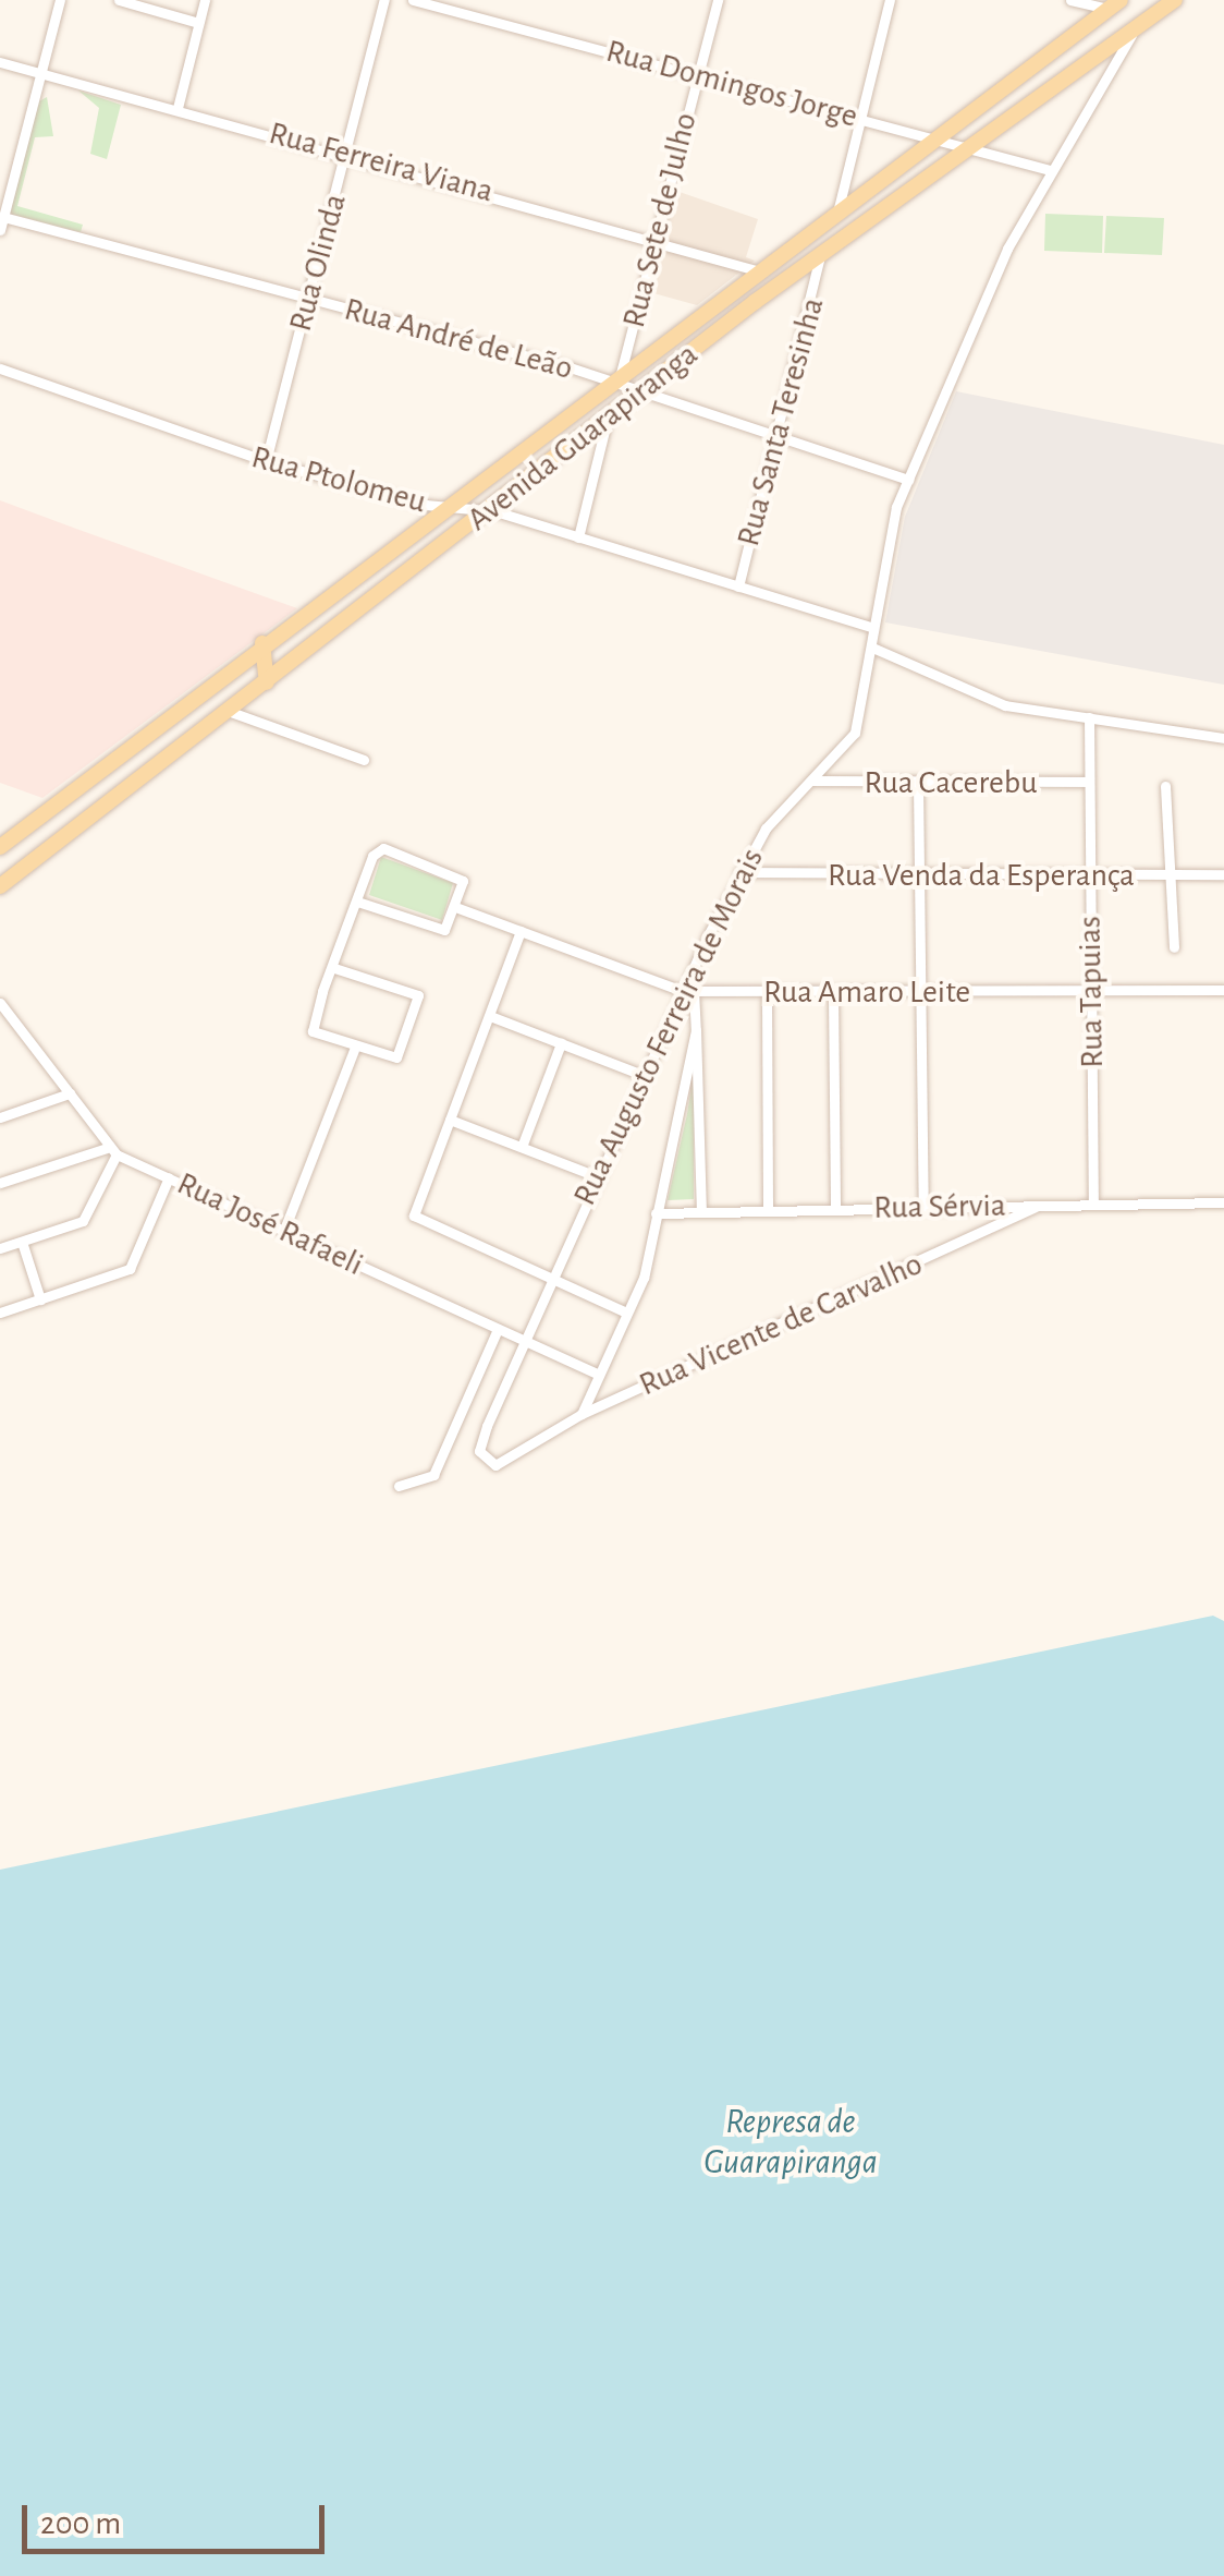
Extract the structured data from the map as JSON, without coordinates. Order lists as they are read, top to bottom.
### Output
{
  "streets": {
    "main road": ["Avenida Guarapiranga"],
    "street": [
      "Rua Domingos Jorge",
      "Rua Ferreira Viana",
      "Rua Sete de Julho",
      "Rua Olinda",
      "Rua André de Leão",
      "Rua Santa Teresinha",
      "Rua Ptolomeu",
      "Rua Cacerebu",
      "Rua Venda da Esperança",
      "Rua Amaro Leite",
      "Rua Tapuias",
      "Rua Augusto Ferreira de Morais",
      "Rua Sérvia",
      "Rua José Rafaeli",
      "Rua Vicente de Carvalho"
    ]
  },
  "crossings": [
    ["Rua Domingos Jorge", "Rua Sete de Julho"],
    ["Rua Domingos Jorge", "Avenida Guarapiranga"],
    ["Rua Domingos Jorge", "Rua Augusto Ferreira de Morais"],
    ["Rua Ferreira Viana", "Rua Sete de Julho"],
    ["Rua Ferreira Viana", "Rua Olinda"],
    ["Rua Ferreira Viana", "Avenida Guarapiranga"],
    ["Rua Sete de Julho", "Rua André de Leão"],
    ["Rua Sete de Julho", "Avenida Guarapiranga"],
    ["Rua Olinda", "Rua André de Leão"],
    ["Rua Olinda", "Rua Ptolomeu"],
    ["Rua André de Leão", "Rua Santa Teresinha"],
    ["Rua André de Leão", "Avenida Guarapiranga"],
    ["Rua André de Leão", "Rua Augusto Ferreira de Morais"],
    ["Rua Santa Teresinha", "Avenida Guarapiranga"],
    ["Rua Santa Teresinha", "Rua Ptolomeu"],
    ["Avenida Guarapiranga", "Rua Ptolomeu"],
    ["Avenida Guarapiranga", "Rua Augusto Ferreira de Morais"],
    ["Rua Ptolomeu", "Rua Augusto Ferreira de Morais"],
    ["Rua Cacerebu", "Rua Tapuias"],
    ["Rua Cacerebu", "Rua Augusto Ferreira de Morais"],
    ["Rua Venda da Esperança", "Rua Tapuias"],
    ["Rua Venda da Esperança", "Rua Augusto Ferreira de Morais"],
    ["Rua Amaro Leite", "Rua Tapuias"],
    ["Rua Amaro Leite", "Rua Augusto Ferreira de Morais"],
    ["Rua Tapuias", "Rua Sérvia"],
    ["Rua Augusto Ferreira de Morais", "Rua José Rafaeli"],
    ["Rua Augusto Ferreira de Morais", "Rua Vicente de Carvalho"],
    ["Rua Sérvia", "Rua Vicente de Carvalho"]
  ],
  "water": ["Represa de Guarapiranga"],
  "scale_bar": "200 m"
}
